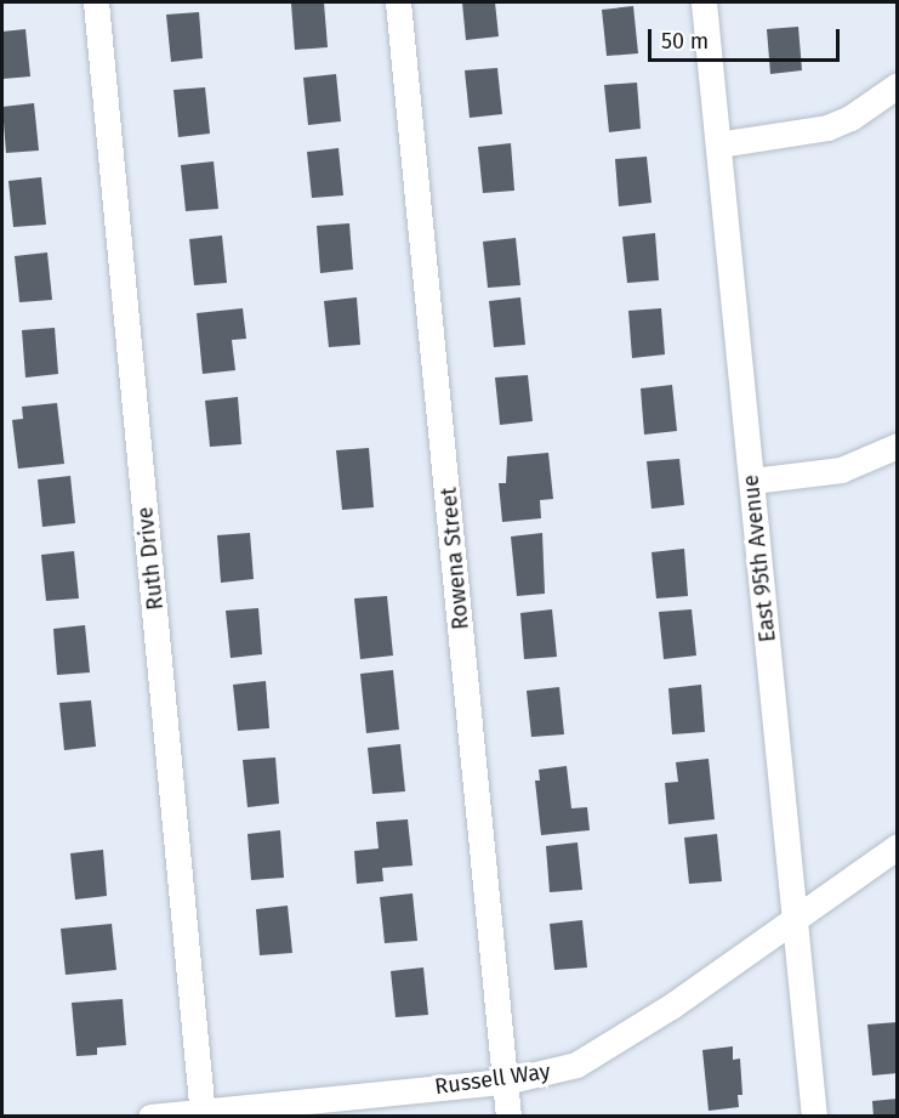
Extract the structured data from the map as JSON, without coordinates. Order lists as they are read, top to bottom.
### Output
{
  "streets": {
    "street": [
      "Ruth Drive",
      "Rowena Street",
      "East 95th Avenue",
      "Russell Way"
    ]
  },
  "crossings": [
    ["Ruth Drive", "Russell Way"],
    ["Rowena Street", "Russell Way"],
    ["East 95th Avenue", "Russell Way"]
  ],
  "scale_bar": "50 m"
}
